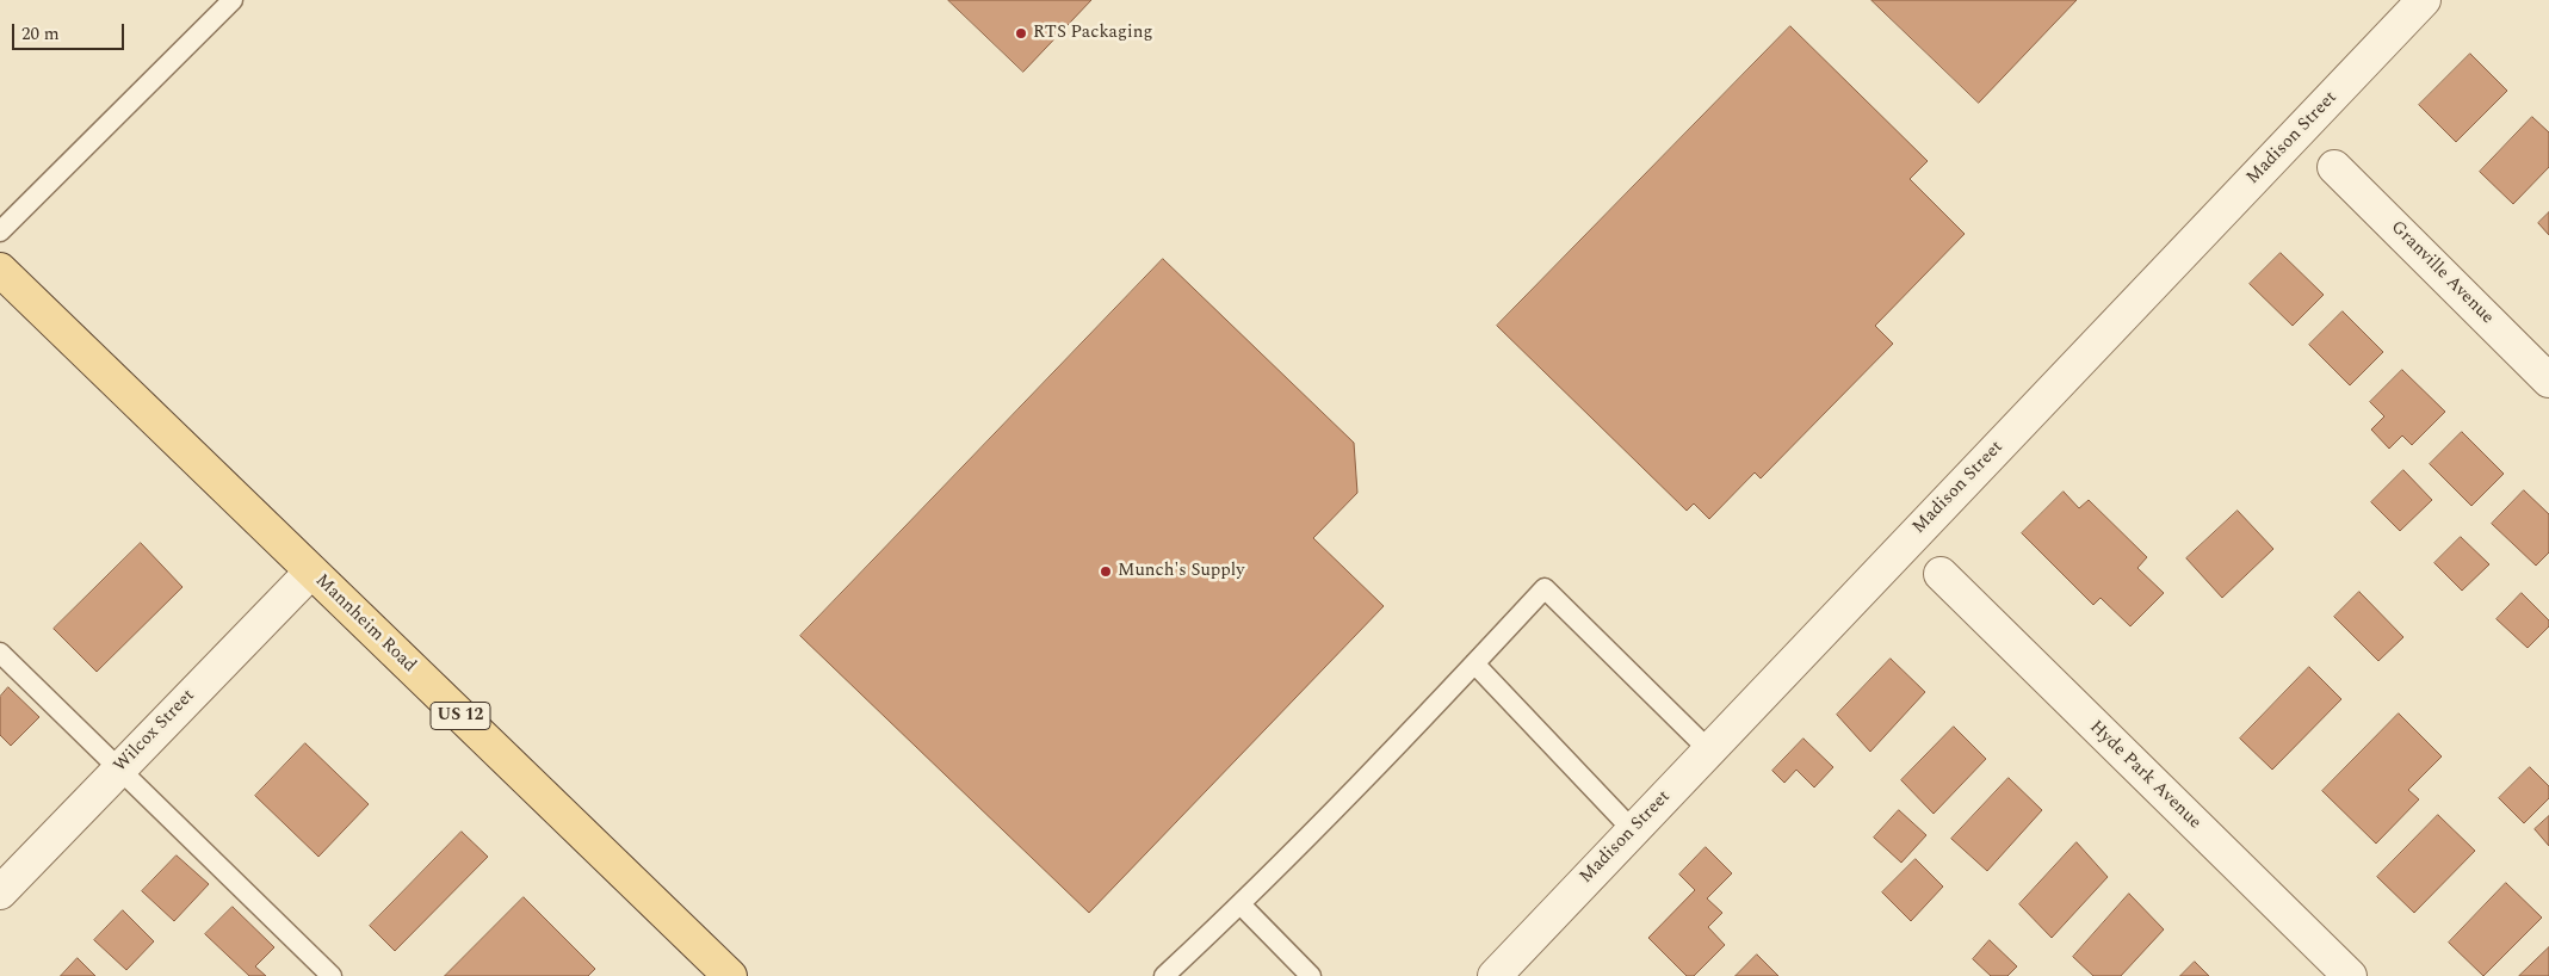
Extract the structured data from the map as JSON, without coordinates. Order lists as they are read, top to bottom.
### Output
{
  "streets": {
    "main road": ["Mannheim Road", "US 12"],
    "street": [
      "Madison Street",
      "Granville Avenue",
      "Wilcox Street",
      "Hyde Park Avenue"
    ]
  },
  "crossings": [
    ["Mannheim Road", "Wilcox Street"]
  ],
  "places": ["RTS Packaging", "Munch's Supply"],
  "scale_bar": "20 m"
}
